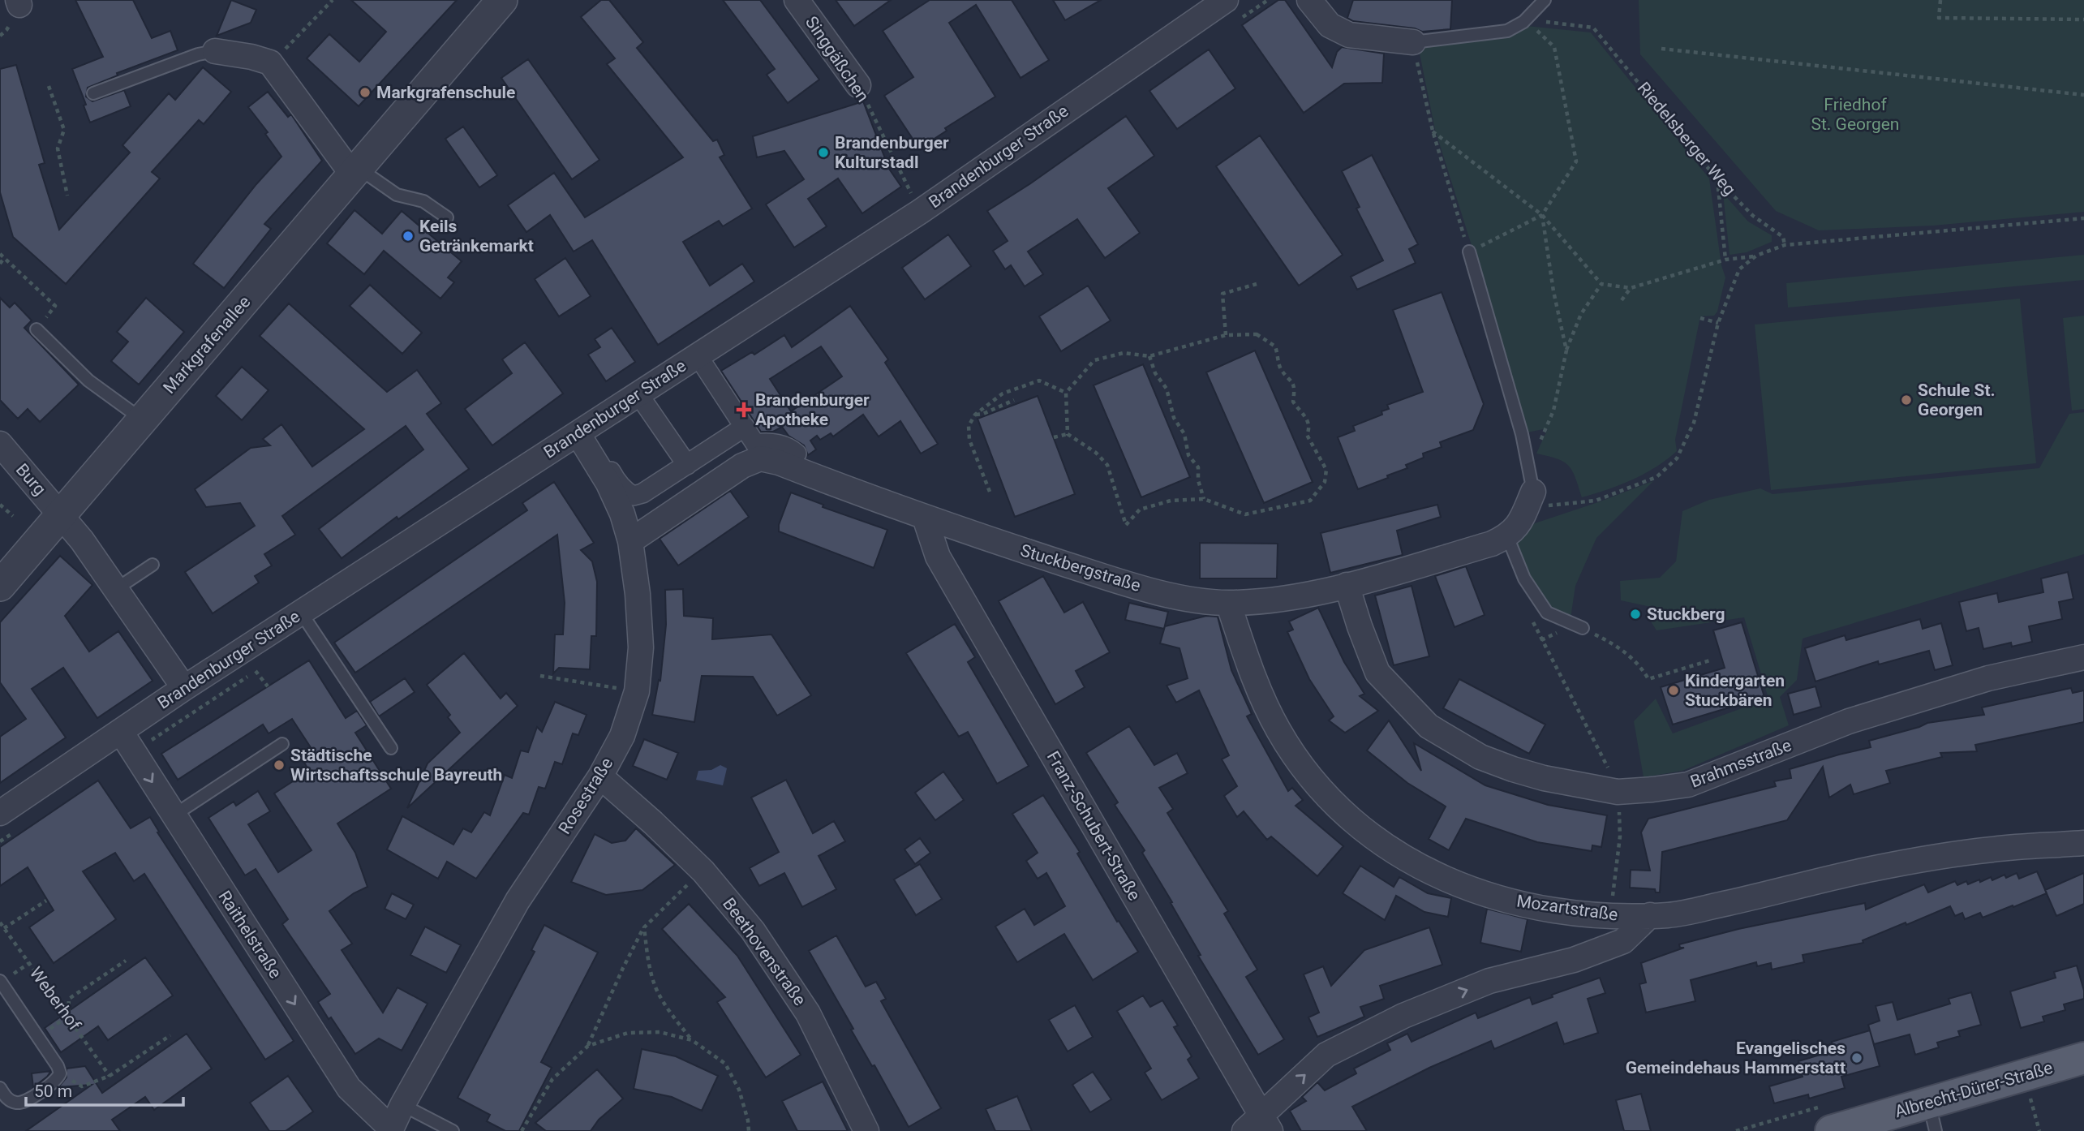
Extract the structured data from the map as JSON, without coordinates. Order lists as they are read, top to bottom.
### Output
{
  "streets": {
    "main road": ["Albrecht-Dürer-Straße"],
    "street": [
      "Singgäßchen",
      "Brandenburger Straße",
      "Markgrafenallee",
      "Burg",
      "Stuckbergstraße",
      "Brahmsstraße",
      "Rosestraße",
      "Franz-Schubert-Straße",
      "Mozartstraße",
      "Raithelstraße",
      "Beethovenstraße"
    ],
    "lane": ["Weberhof"],
    "path": ["Riedelsberger Weg"]
  },
  "crossings": [
    ["Singgäßchen", "Brandenburger Straße"],
    ["Brandenburger Straße", "Rosestraße"],
    ["Brandenburger Straße", "Raithelstraße"],
    ["Markgrafenallee", "Burg"],
    ["Stuckbergstraße", "Brahmsstraße"],
    ["Stuckbergstraße", "Rosestraße"],
    ["Stuckbergstraße", "Franz-Schubert-Straße"],
    ["Stuckbergstraße", "Mozartstraße"],
    ["Rosestraße", "Raithelstraße"],
    ["Rosestraße", "Beethovenstraße"]
  ],
  "one_way": ["Raithelstraße"],
  "parks": ["Friedhof St. Georgen"],
  "places": {
    "other": [
      "Markgrafenschule",
      "Brandenburger Kulturstadl",
      "Keils Getränkemarkt",
      "Schule St. Georgen",
      "Stuckberg",
      "Kindergarten Stuckbären",
      "Städtische Wirtschaftsschule Bayreuth",
      "Evangelisches Gemeindehaus Hammerstatt"
    ],
    "health": ["Brandenburger Apotheke"]
  },
  "scale_bar": "50 m"
}
